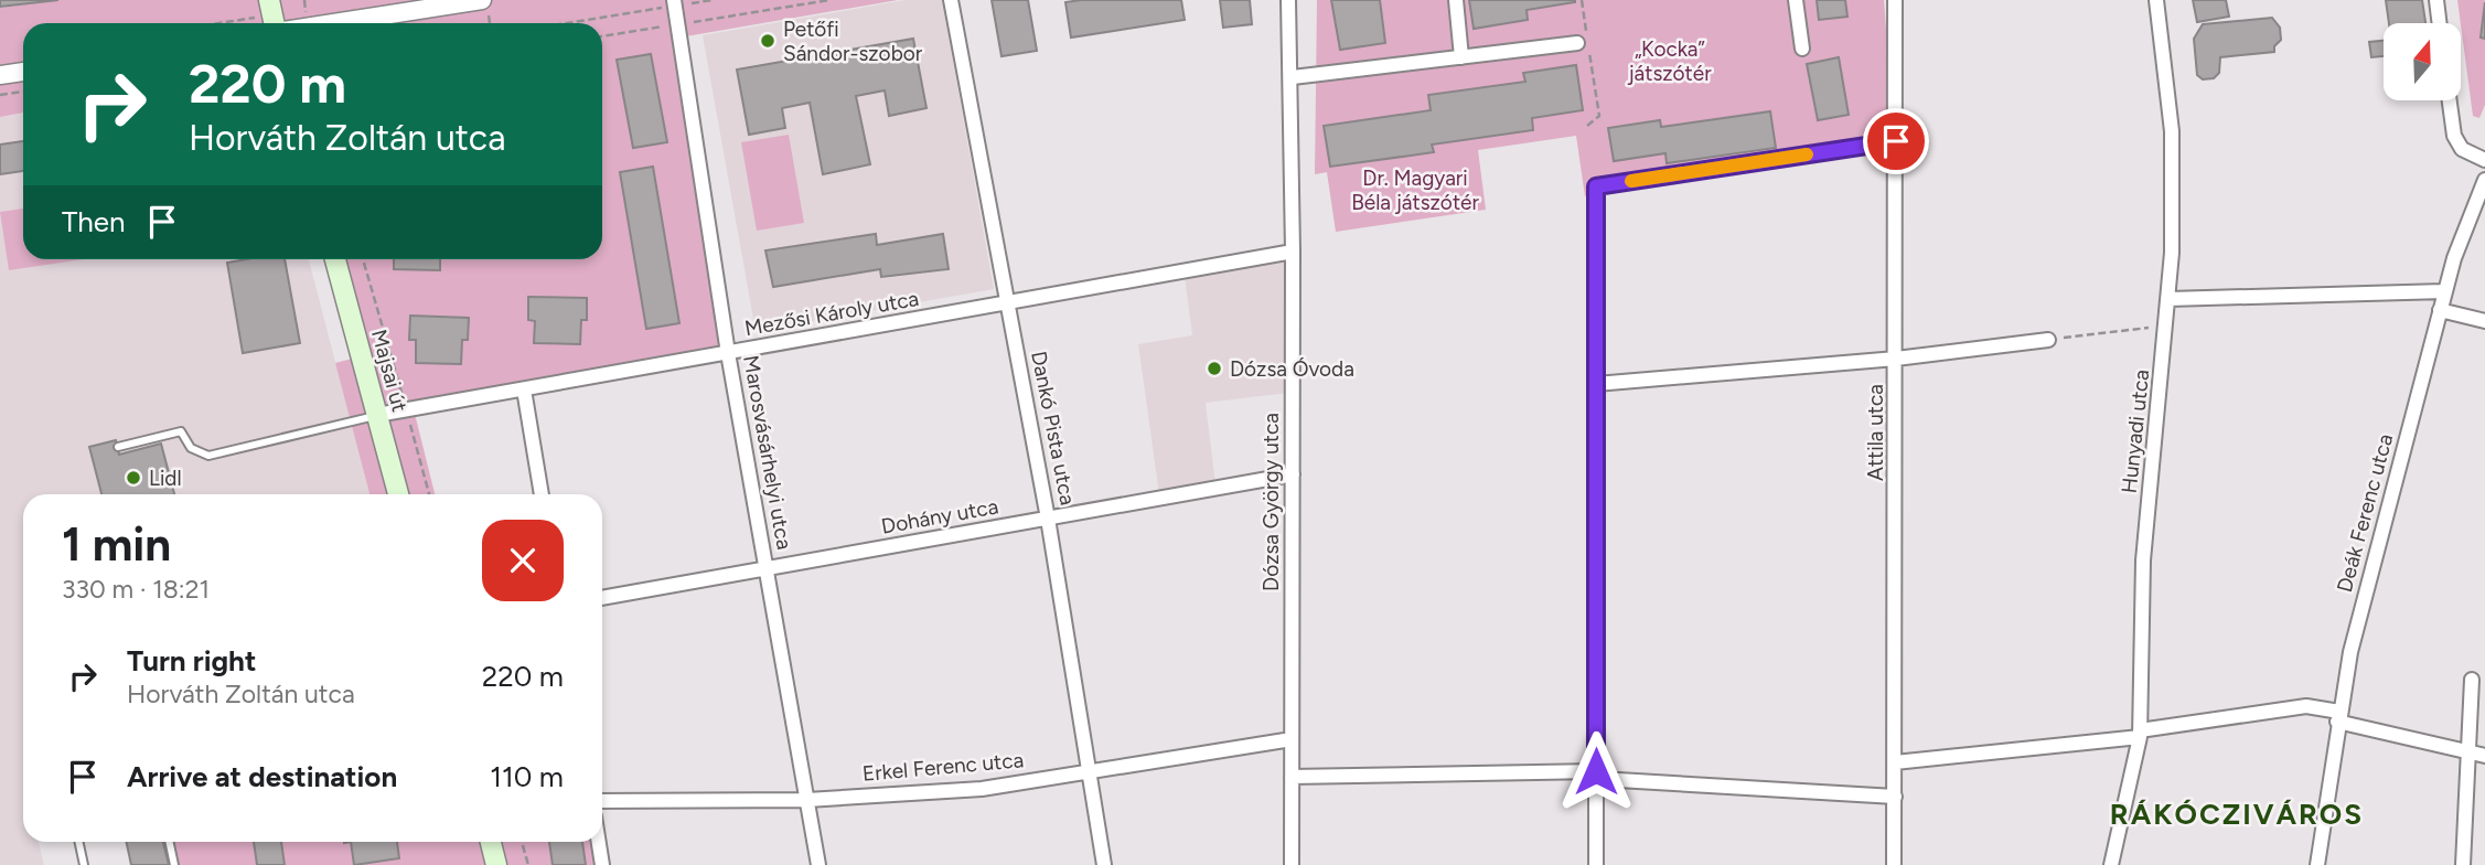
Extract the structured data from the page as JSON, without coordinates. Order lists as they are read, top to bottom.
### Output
{
  "streets": {
    "main road": ["Majsai út"],
    "street": [
      "Mezősi Károly utca",
      "Dankó Pista utca",
      "Hunyadi utca",
      "Attila utca",
      "Marosvásárhelyi utca",
      "Dózsa György utca",
      "Deák Ferenc utca",
      "Dohány utca",
      "Erkel Ferenc utca"
    ]
  },
  "crossings": [
    ["Mezősi Károly utca", "Majsai út"],
    ["Mezősi Károly utca", "Dankó Pista utca"],
    ["Mezősi Károly utca", "Marosvásárhelyi utca"],
    ["Mezősi Károly utca", "Dózsa György utca"],
    ["Dankó Pista utca", "Dohány utca"],
    ["Dankó Pista utca", "Erkel Ferenc utca"],
    ["Marosvásárhelyi utca", "Dohány utca"],
    ["Marosvásárhelyi utca", "Erkel Ferenc utca"],
    ["Dózsa György utca", "Dohány utca"],
    ["Dózsa György utca", "Erkel Ferenc utca"]
  ],
  "districts": ["RÁKÓCZIVÁROS"],
  "parks": ["„Kocka” játszótér", "Dr. Magyari Béla játszótér"],
  "places": ["Petőfi Sándor-szobor", "Dózsa Óvoda", "Lidl"],
  "north": "top",
  "page": {
    "turn": ["220 m", "Horváth Zoltán utca"],
    "then": "Then",
    "heading": ["1 min", "330 m · 18:21"],
    "list": [
      {
        "name": "Turn right",
        "note": "Horváth Zoltán utca",
        "value": "220 m"
      },
      {
        "name": "Arrive at destination",
        "value": "110 m"
      }
    ]
  }
}
